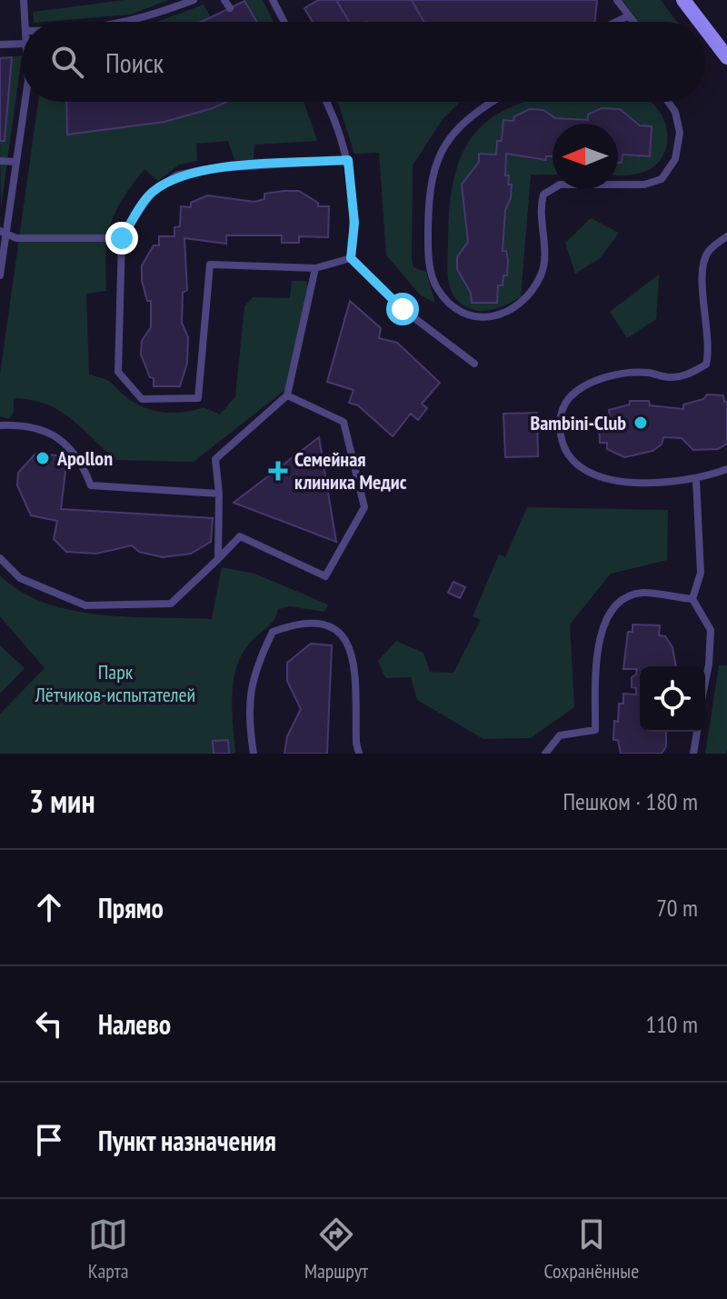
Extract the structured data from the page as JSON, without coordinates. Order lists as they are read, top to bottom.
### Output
{
  "parks": ["Парк Лётчиков-испытателей"],
  "places": {
    "other": ["Bambini-Club", "Apollon"],
    "health": ["Семейная клиника Медис"]
  },
  "north": "left",
  "page": {
    "search": "Поиск",
    "heading": ["3 мин", "Пешком · 180 m"],
    "list": [
      ["Прямо", "70 m"],
      ["Налево", "110 m"],
      "Пункт назначения"
    ],
    "nav": ["Карта", "Маршрут", "Сохранённые"]
  }
}
